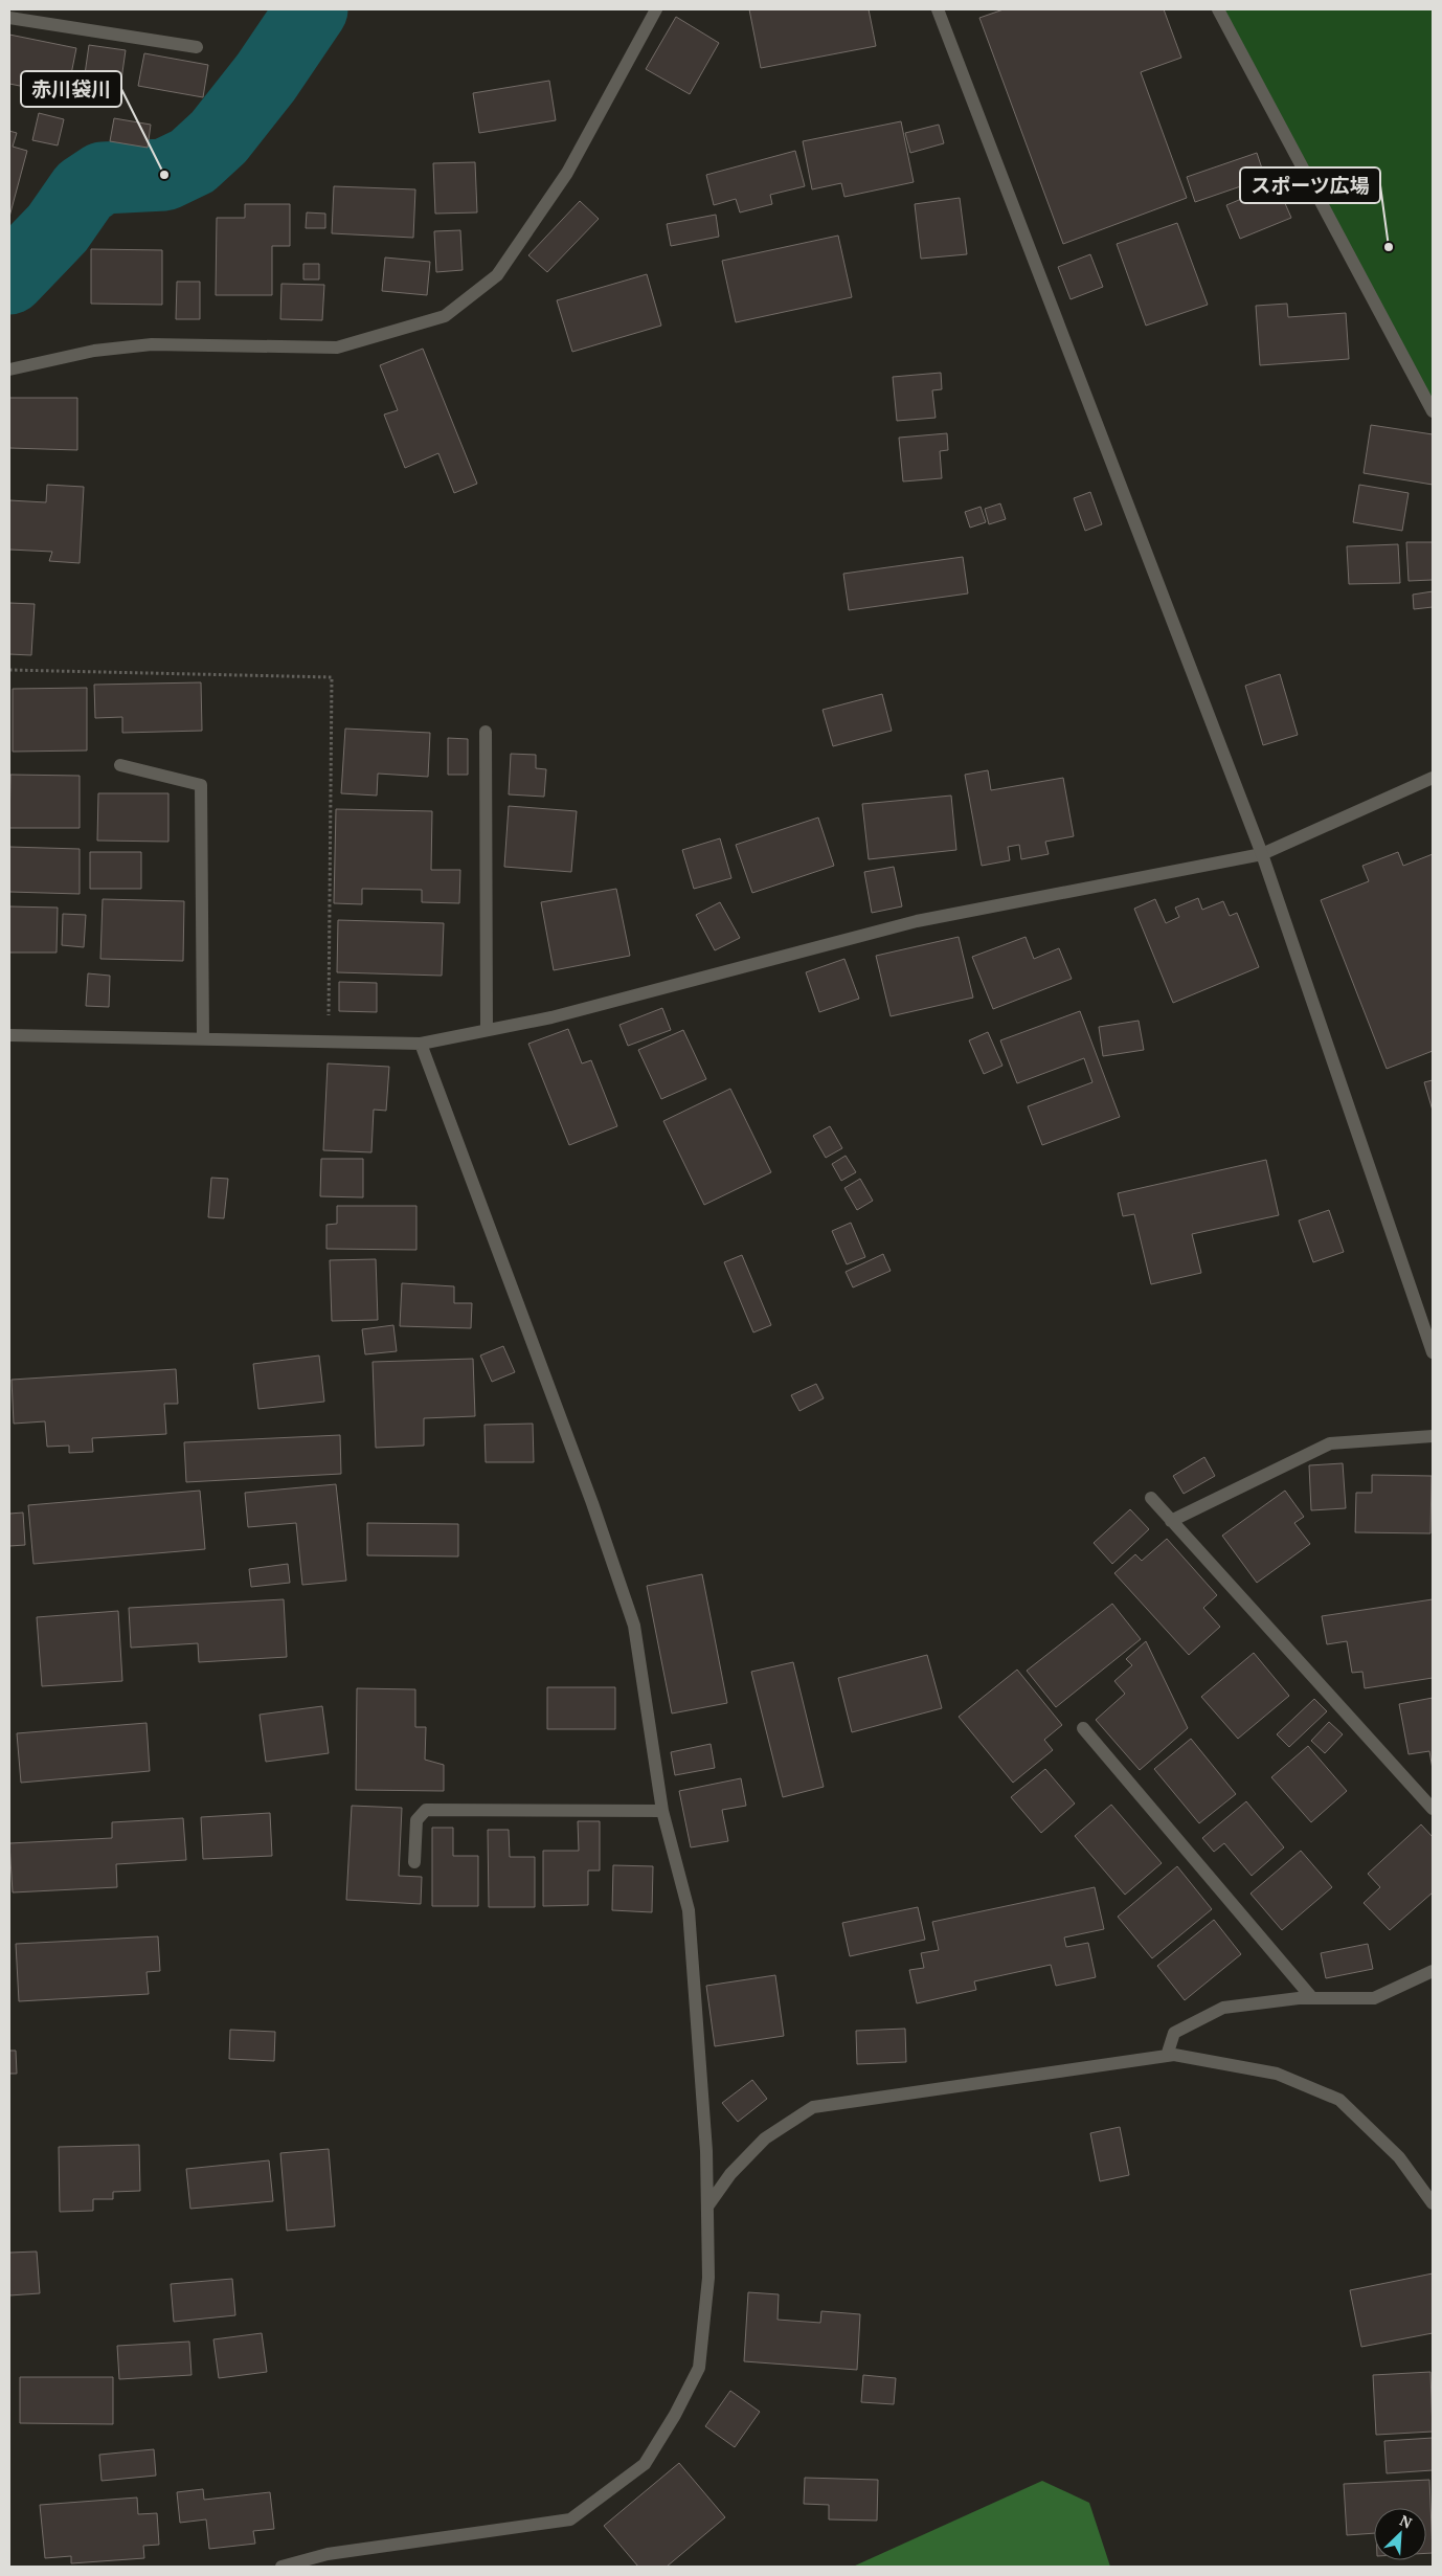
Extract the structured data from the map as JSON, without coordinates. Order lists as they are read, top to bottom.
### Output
{
  "places": ["赤川袋川", "スポーツ広場"],
  "north": "top right"
}
